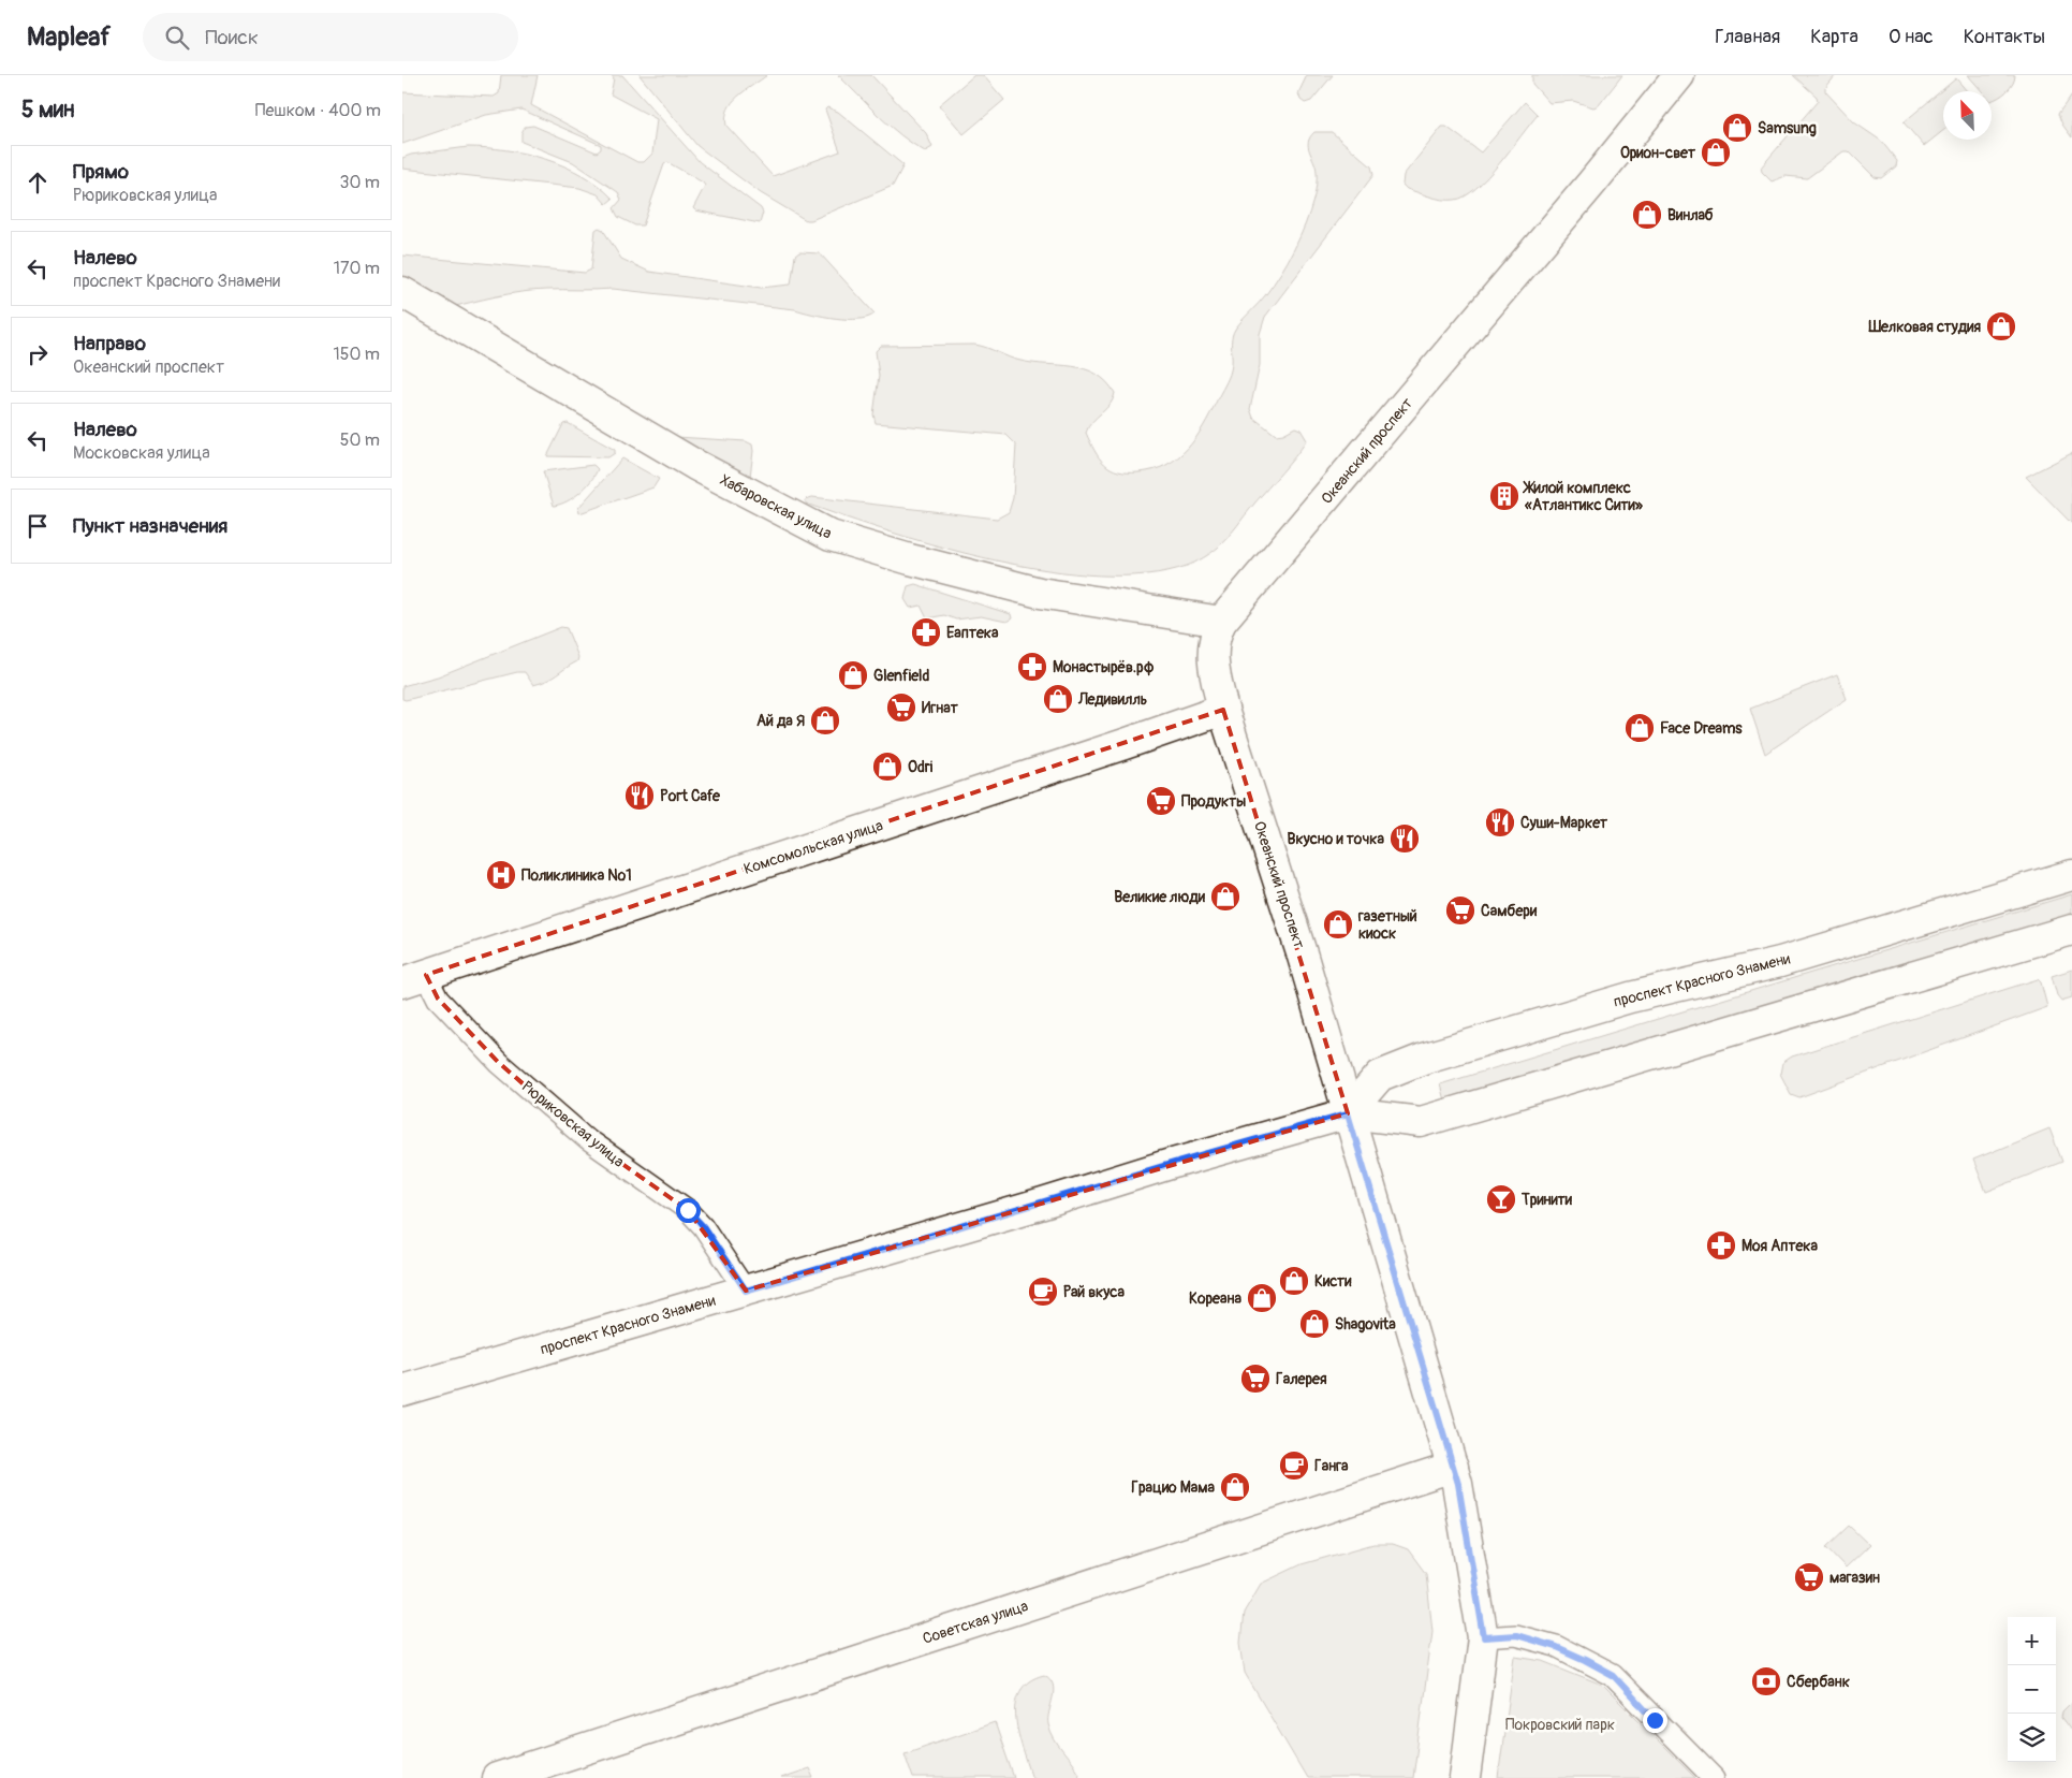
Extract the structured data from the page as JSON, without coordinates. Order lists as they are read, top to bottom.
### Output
{
  "streets": {
    "main road": [
      "Океанский проспект",
      "Хабаровская улица",
      "Комсомольская улица",
      "проспект Красного Знамени",
      "Советская улица"
    ],
    "street": ["Рюриковская улица"]
  },
  "crossings": [
    ["Океанский проспект", "Хабаровская улица"],
    ["Океанский проспект", "Комсомольская улица"],
    ["Океанский проспект", "проспект Красного Знамени"],
    ["Океанский проспект", "Советская улица"],
    ["Комсомольская улица", "Рюриковская улица"],
    ["проспект Красного Знамени", "Рюриковская улица"]
  ],
  "parks": ["Покровский парк"],
  "places": {
    "shop": [
      "Samsung",
      "Орион-свет",
      "Винлаб",
      "Шелковая студия",
      "Glenfield",
      "Ледивилль",
      "Ай да Я",
      "Face Dreams",
      "Odri",
      "Великие люди",
      "газетный киоск",
      "Кисти",
      "Кореана",
      "Shagovita",
      "Грацио Мама"
    ],
    "building": ["Жилой комплекс «Атлантикс Сити»"],
    "pharmacy": ["Еаптека", "Монастырёв.рф", "Моя Аптека"],
    "supermarket": [
      "Игнат",
      "Продукты",
      "Самбери",
      "Галерея",
      "магазин"
    ],
    "restaurant": ["Port Cafe", "Суши-Маркет", "Вкусно и точка"],
    "hospital": ["Поликлиника №1"],
    "bar": ["Тринити"],
    "cafe": ["Рай вкуса", "Ганга"],
    "bank": ["Сбербанк"]
  },
  "north": "top left",
  "page": {
    "header": "Mapleaf",
    "search": "Поиск",
    "nav": [
      "Главная",
      "Карта",
      "О нас",
      "Контакты"
    ],
    "heading": ["5 мин", "Пешком · 400 m"],
    "list": [
      ["Прямо", "Рюриковская улица", "30 m"],
      ["Налево", "проспект Красного Знамени", "170 m"],
      ["Направо", "Океанский проспект", "150 m"],
      ["Налево", "Московская улица", "50 m"],
      "Пункт назначения"
    ],
    "map_buttons": ["+", "−"]
  }
}
